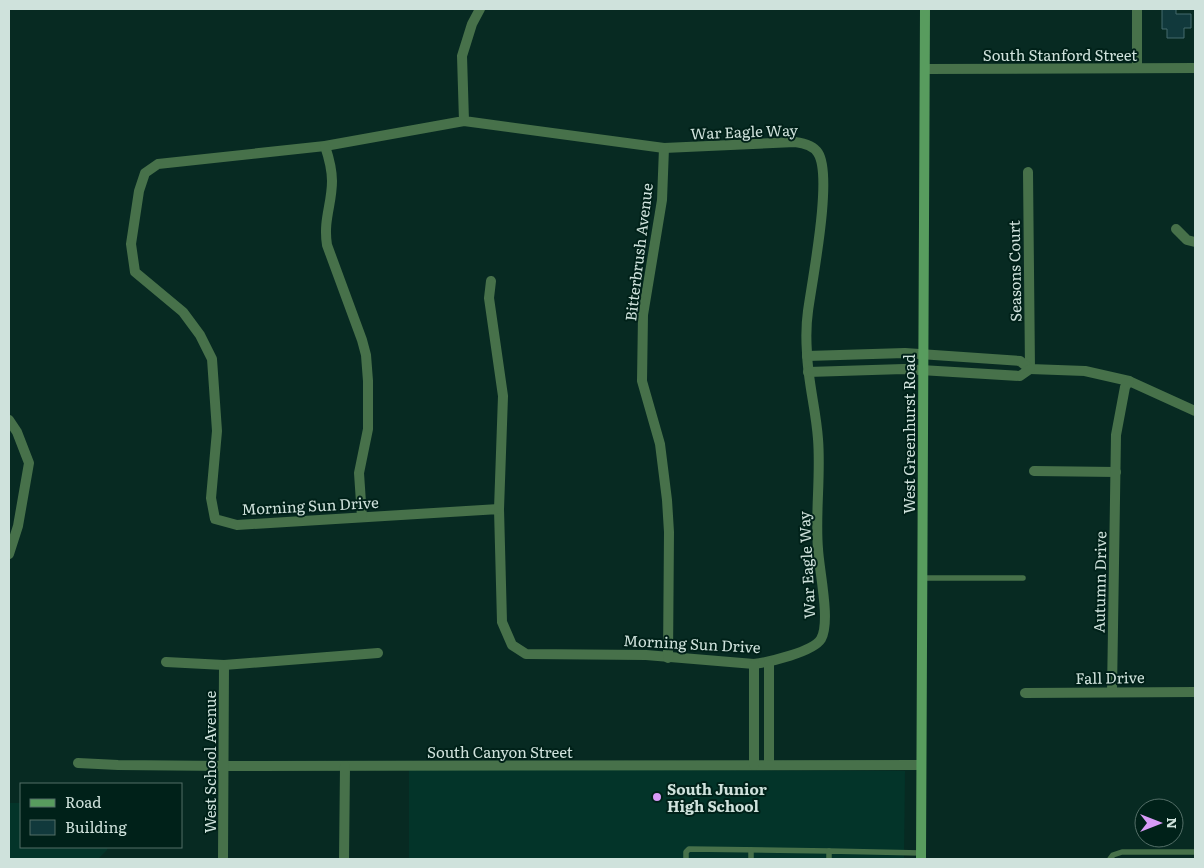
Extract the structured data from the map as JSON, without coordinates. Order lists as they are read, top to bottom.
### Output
{
  "streets": {
    "main road": ["West Greenhurst Road"],
    "street": [
      "South Stanford Street",
      "War Eagle Way",
      "Bitterbrush Avenue",
      "Seasons Court",
      "Morning Sun Drive",
      "Autumn Drive",
      "Fall Drive",
      "South Canyon Street",
      "West School Avenue"
    ]
  },
  "crossings": [
    ["South Stanford Street", "West Greenhurst Road"],
    ["War Eagle Way", "Bitterbrush Avenue"],
    ["War Eagle Way", "Morning Sun Drive"],
    ["Bitterbrush Avenue", "Morning Sun Drive"],
    ["West Greenhurst Road", "South Canyon Street"],
    ["Autumn Drive", "Fall Drive"],
    ["South Canyon Street", "West School Avenue"]
  ],
  "places": ["South Junior High School"],
  "legend": ["Road", "Building"],
  "north": "right"
}
